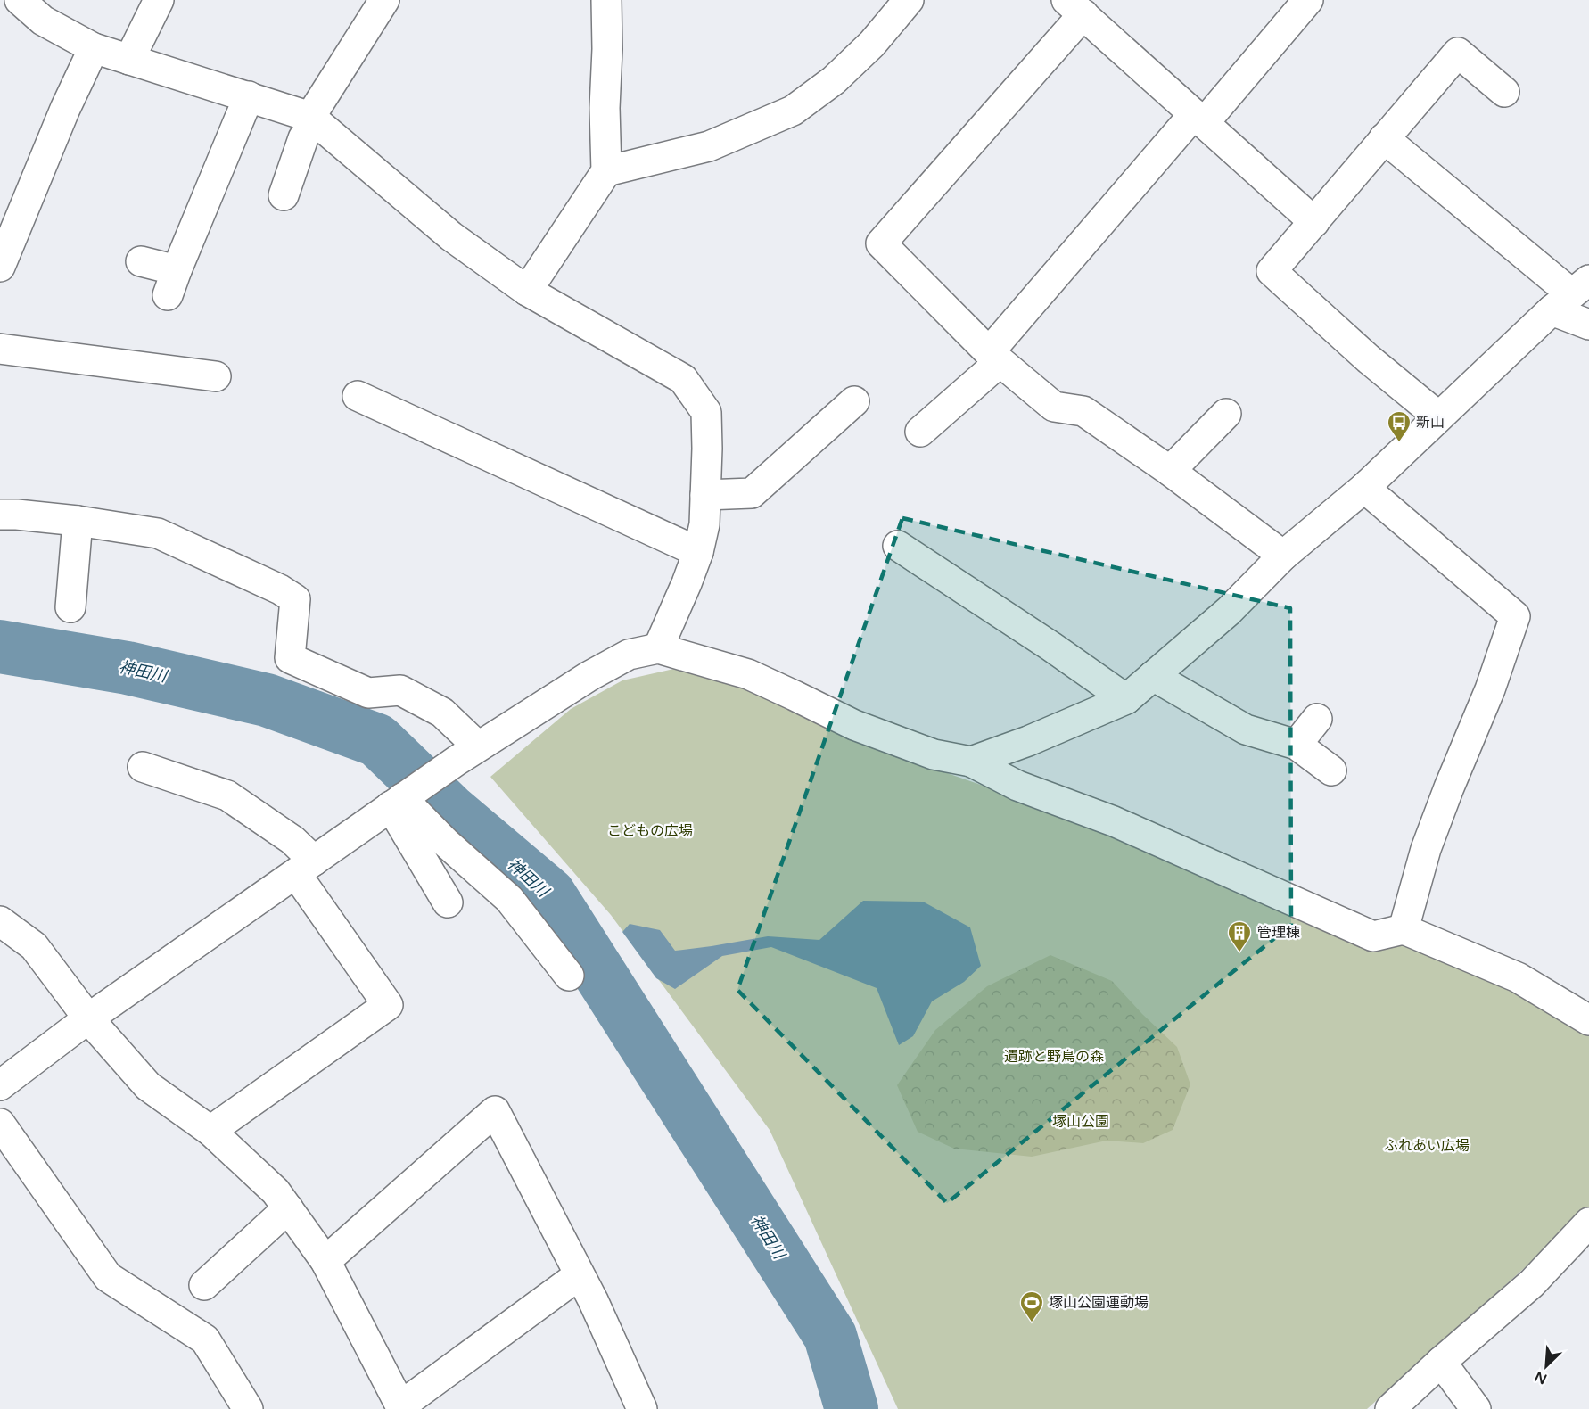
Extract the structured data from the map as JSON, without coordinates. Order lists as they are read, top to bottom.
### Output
{
  "water": ["神田川"],
  "parks": [
    "こどもの広場",
    "遺跡と野鳥の森",
    "塚山公園",
    "ふれあい広場"
  ],
  "places": {
    "bus stop": ["新山"],
    "building": ["管理棟"],
    "sports": ["塚山公園運動場"]
  },
  "north": "bottom left"
}
